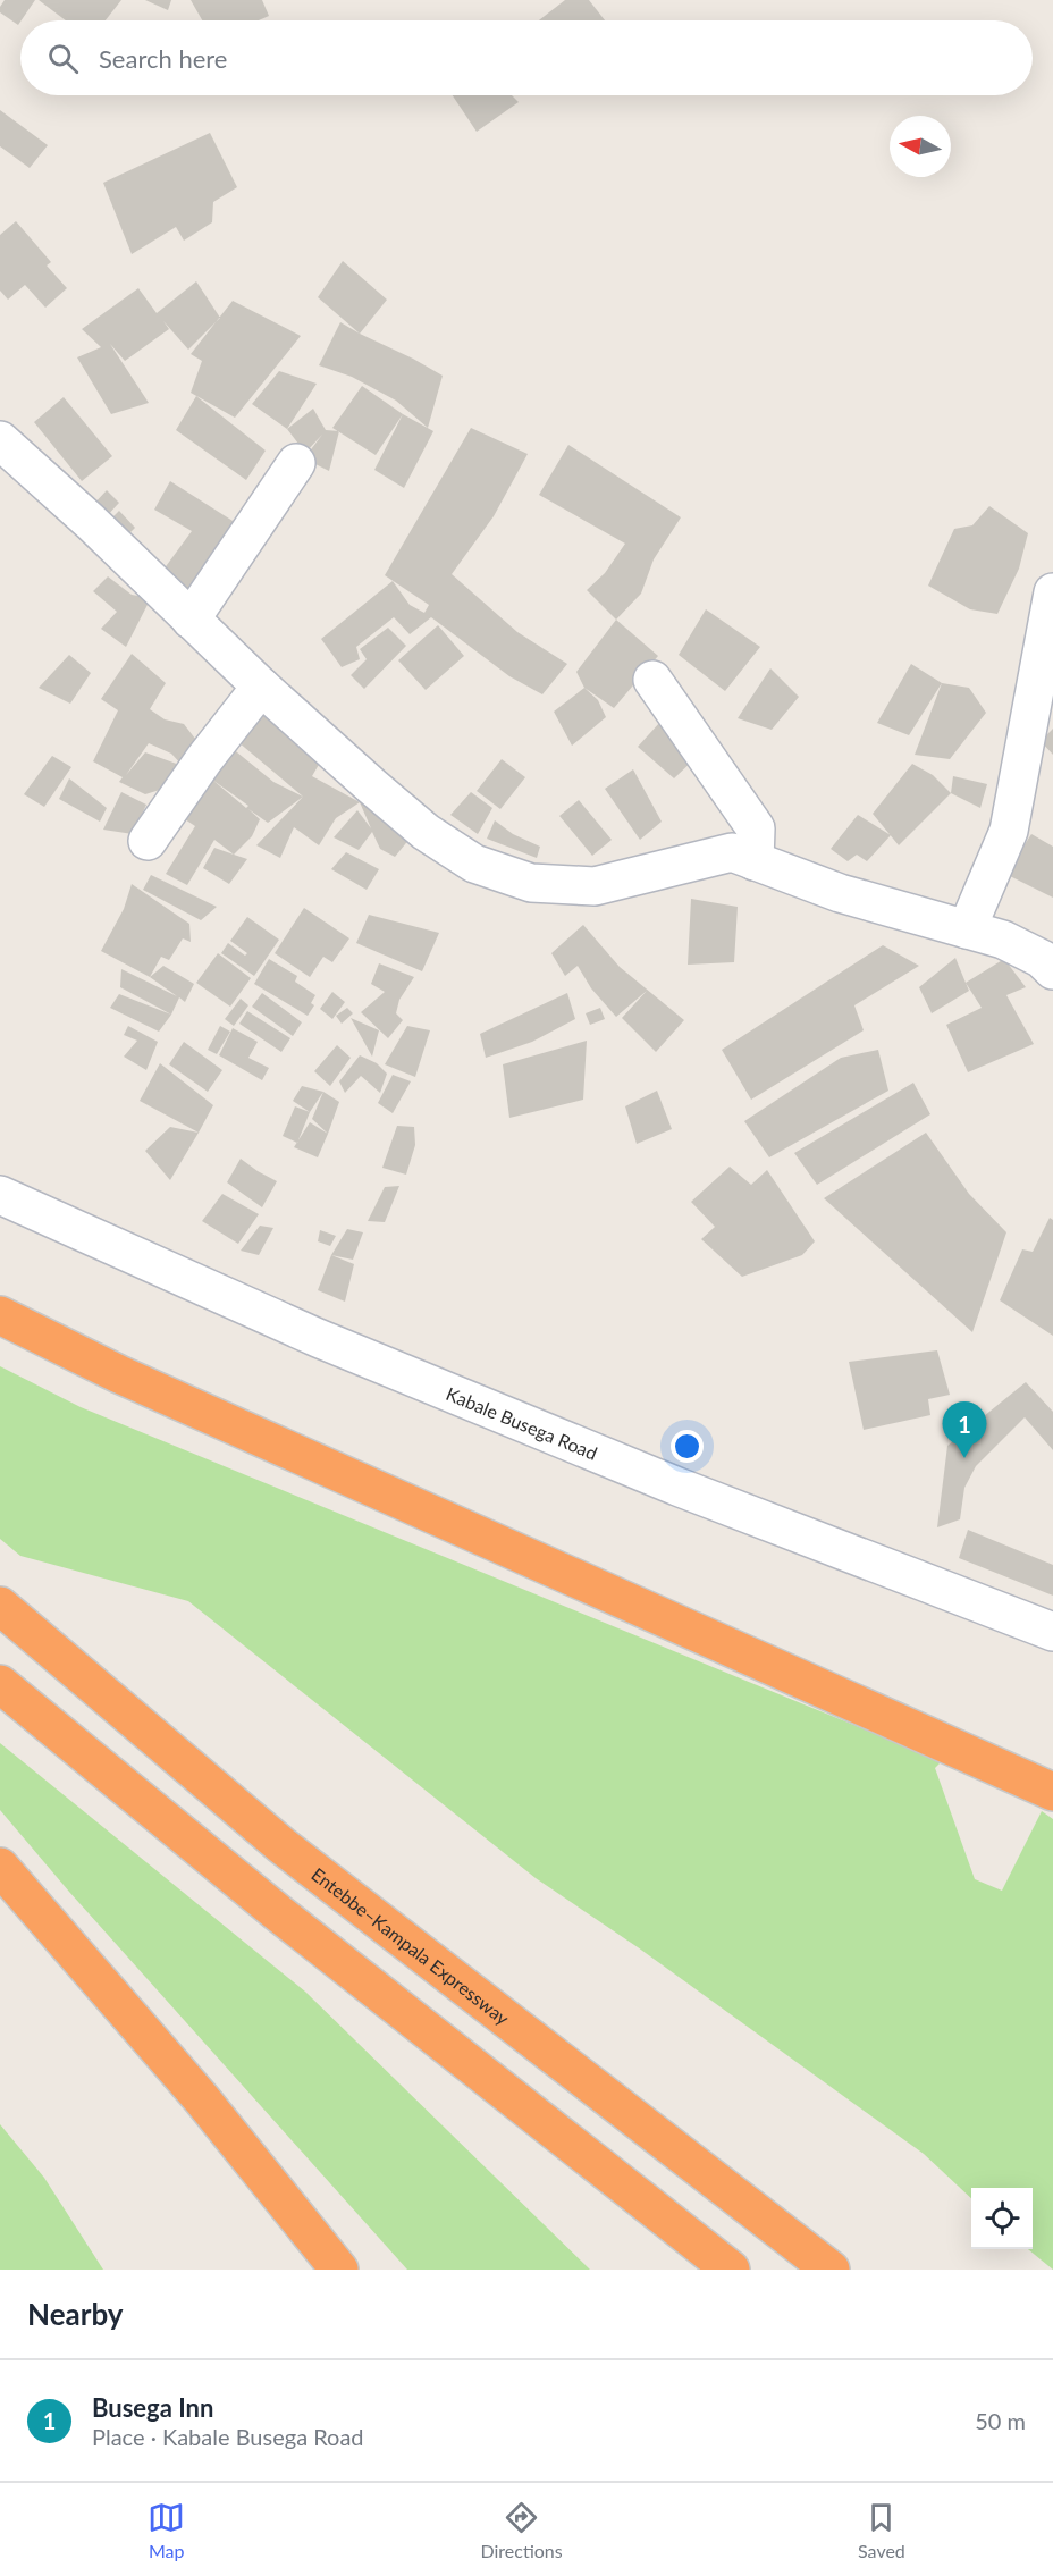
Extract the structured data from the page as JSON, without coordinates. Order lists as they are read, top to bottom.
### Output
{
  "streets": {
    "highway": ["Entebbe–Kampala Expressway"],
    "street": ["Kabale Busega Road"]
  },
  "north": "left",
  "page": {
    "search": "Search here",
    "pins": "1",
    "heading": "Nearby",
    "list": [
      {
        "mark": "1",
        "name": "Busega Inn",
        "note": "Place · Kabale Busega Road",
        "value": "50 m"
      }
    ],
    "nav": ["Map", "Directions", "Saved"]
  }
}
